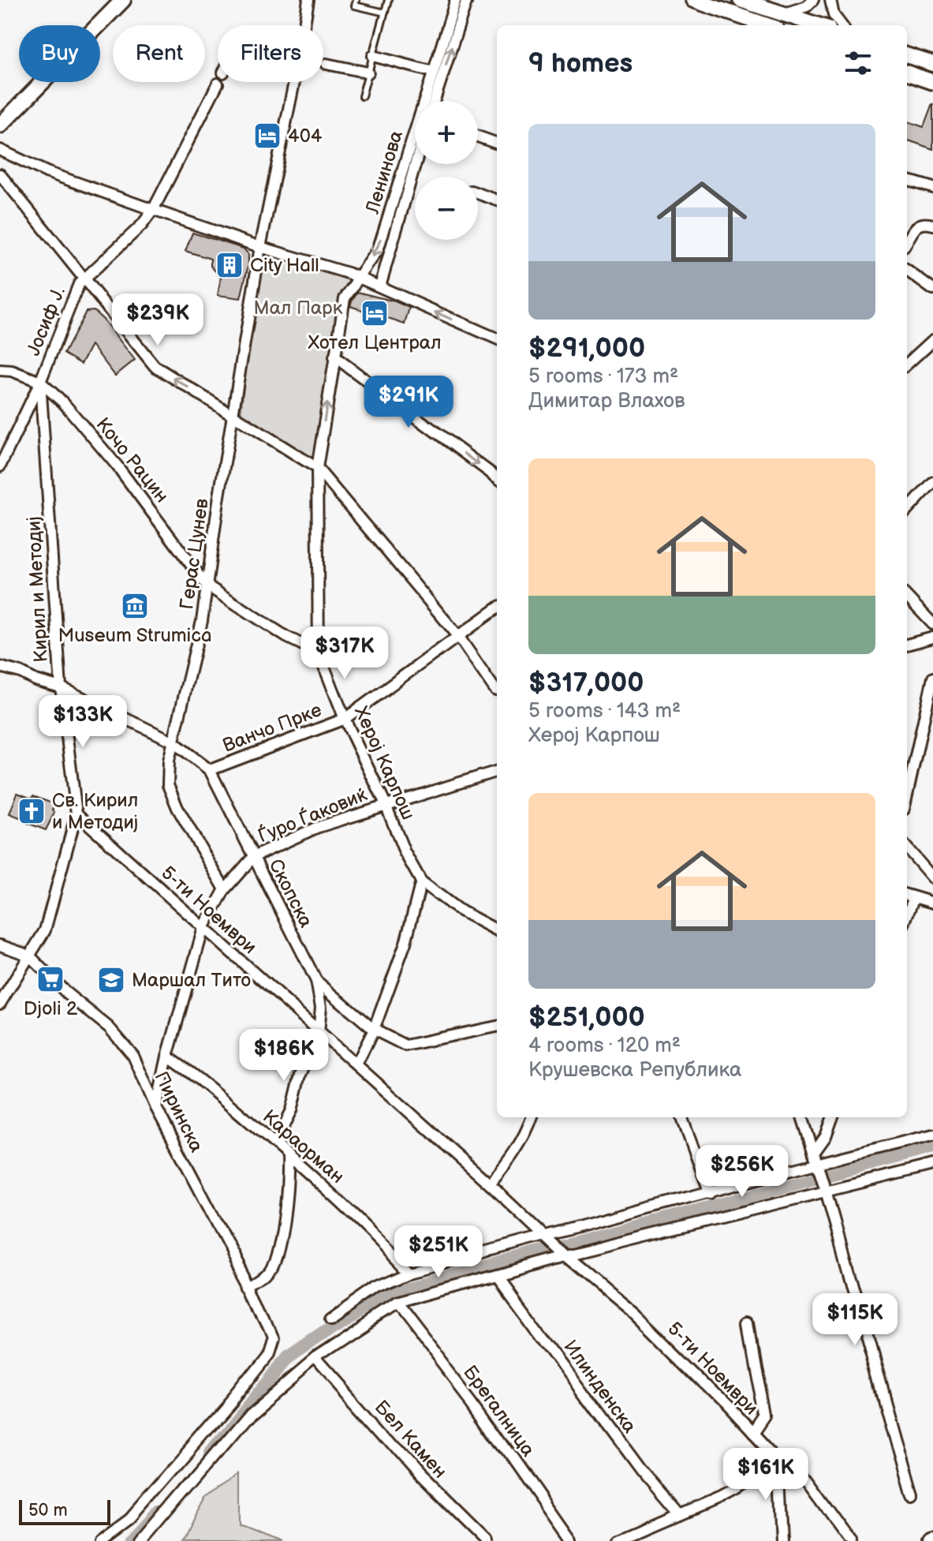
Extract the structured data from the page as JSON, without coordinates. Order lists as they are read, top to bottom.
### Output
{
  "streets": {
    "street": [
      "Ленинова",
      "Јосиф Ј.",
      "Кочо Рацин",
      "Герас Цунев",
      "Кирил и Методиј",
      "Ванчо Прке",
      "Херој Карпош",
      "Ѓуро Ѓаковиќ",
      "Скопска",
      "5-ти Ноември",
      "Пиринска",
      "Караорман",
      "Илинденска",
      "Брегалница",
      "Бел Камен"
    ]
  },
  "crossings": [
    ["Ленинова", "Херој Карпош"],
    ["Јосиф Ј.", "Кочо Рацин"],
    ["Јосиф Ј.", "Кирил и Методиј"],
    ["Кочо Рацин", "Герас Цунев"],
    ["Кочо Рацин", "Кирил и Методиј"],
    ["Кочо Рацин", "Херој Карпош"],
    ["Герас Цунев", "Ѓуро Ѓаковиќ"],
    ["Герас Цунев", "Скопска"],
    ["Кирил и Методиј", "Скопска"],
    ["Кирил и Методиј", "5-ти Ноември"],
    ["Кирил и Методиј", "Пиринска"],
    ["Ванчо Прке", "Херој Карпош"],
    ["Ванчо Прке", "Скопска"],
    ["Херој Карпош", "Ѓуро Ѓаковиќ"],
    ["Ѓуро Ѓаковиќ", "Скопска"],
    ["Ѓуро Ѓаковиќ", "5-ти Ноември"],
    ["Ѓуро Ѓаковиќ", "Пиринска"],
    ["Ѓуро Ѓаковиќ", "Караорман"]
  ],
  "parks": ["Мал Парк"],
  "places": {
    "hotel": ["404", "Хотел Централ"],
    "building": ["City Hall"],
    "museum": ["Museum Strumica"],
    "church": ["Св. Кирил и Методиј"],
    "supermarket": ["Djoli 2"],
    "school or university": ["Маршал Тито"]
  },
  "scale_bar": "50 m",
  "page": {
    "chip": ["Buy", "Rent", "Filters"],
    "heading": "9 homes",
    "map_buttons": ["+", "−"],
    "list": [
      {
        "name": "$291,000",
        "note": "5 rooms · 173 m² · Димитар Влахов"
      },
      {
        "name": "$317,000",
        "note": "5 rooms · 143 m² · Херој Карпош"
      },
      {
        "name": "$251,000",
        "note": "4 rooms · 120 m² · Крушевска Република"
      }
    ],
    "price": [
      "$239K",
      "$291K",
      "$317K",
      "$133K",
      "$186K",
      "$256K",
      "$251K",
      "$115K",
      "$161K"
    ],
    "scale": "50 m"
  }
}
